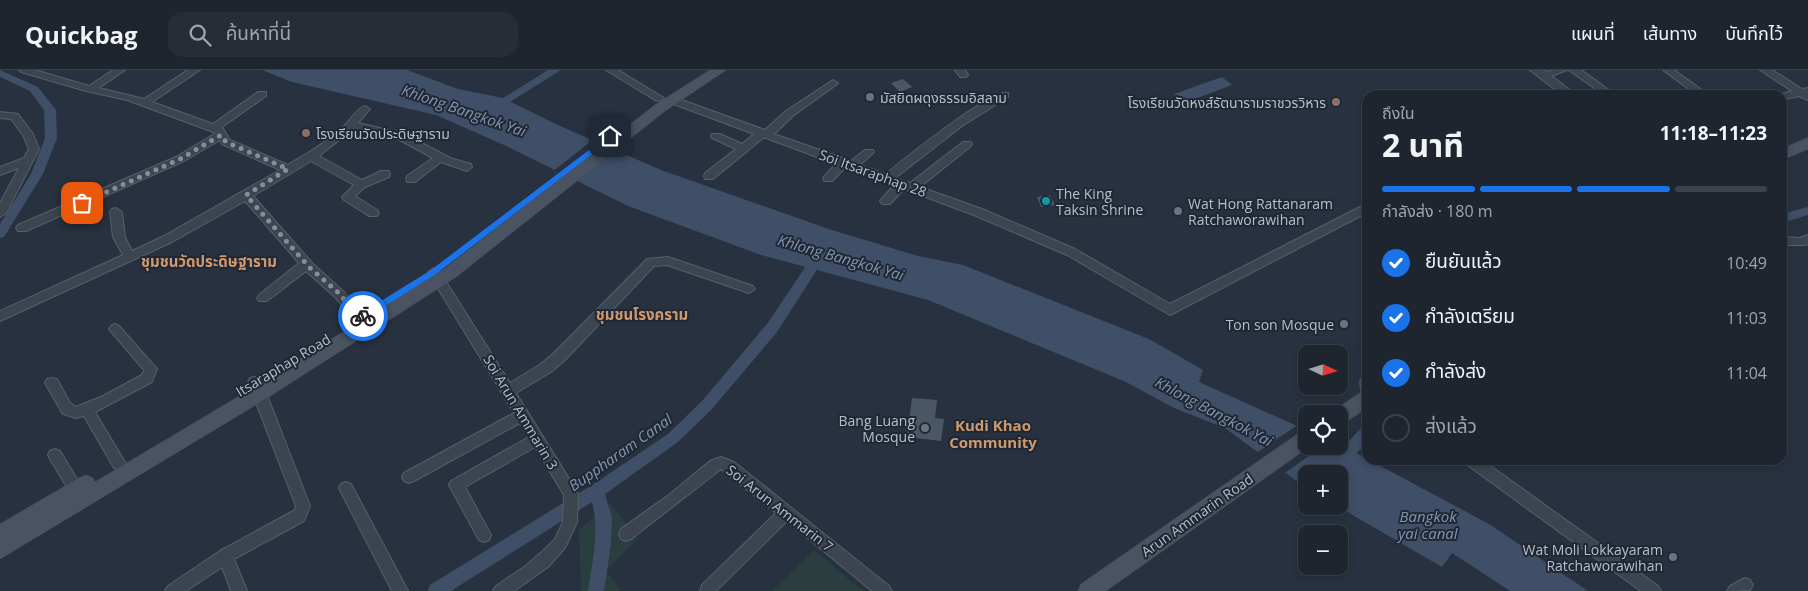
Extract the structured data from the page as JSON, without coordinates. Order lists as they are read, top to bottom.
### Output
{
  "streets": {
    "main road": ["Itsaraphap Road", "Arun Ammarin Road"],
    "street": ["Soi Itsaraphap 28", "Soi Arun Ammarin 3", "Soi Arun Ammarin 7"]
  },
  "crossings": [
    ["Itsaraphap Road", "Soi Arun Ammarin 3"]
  ],
  "districts": ["ชุมชนวัดประดิษฐาราม", "ชุมชนโรงคราม", "Kudi Khao Community"],
  "water": ["Khlong Bangkok Yai", "Buppharam Canal", "Bangkok yai canal"],
  "places": [
    "มัสยิดผดุงธรรมอิสลาม",
    "โรงเรียนวัดหงส์รัตนารามราชวรวิหาร",
    "โรงเรียนวัดประดิษฐาราม",
    "The King Taksin Shrine",
    "Wat Hong Rattanaram Ratchaworawihan",
    "Ton son Mosque",
    "Bang Luang Mosque",
    "Wat Moli Lokkayaram Ratchaworawihan"
  ],
  "north": "right",
  "page": {
    "header": "Quickbag",
    "search": "ค้นหาที่นี่",
    "nav": ["แผนที่", "เส้นทาง", "บันทึกไว้"],
    "heading": ["2 นาที", "ถึงใน", "11:18–11:23"],
    "bar": "กำลังส่ง · 180 m",
    "list": [
      ["ยืนยันแล้ว", "10:49"],
      ["กำลังเตรียม", "11:03"],
      ["กำลังส่ง", "11:04"],
      "ส่งแล้ว"
    ],
    "map_buttons": ["+", "−"]
  }
}
